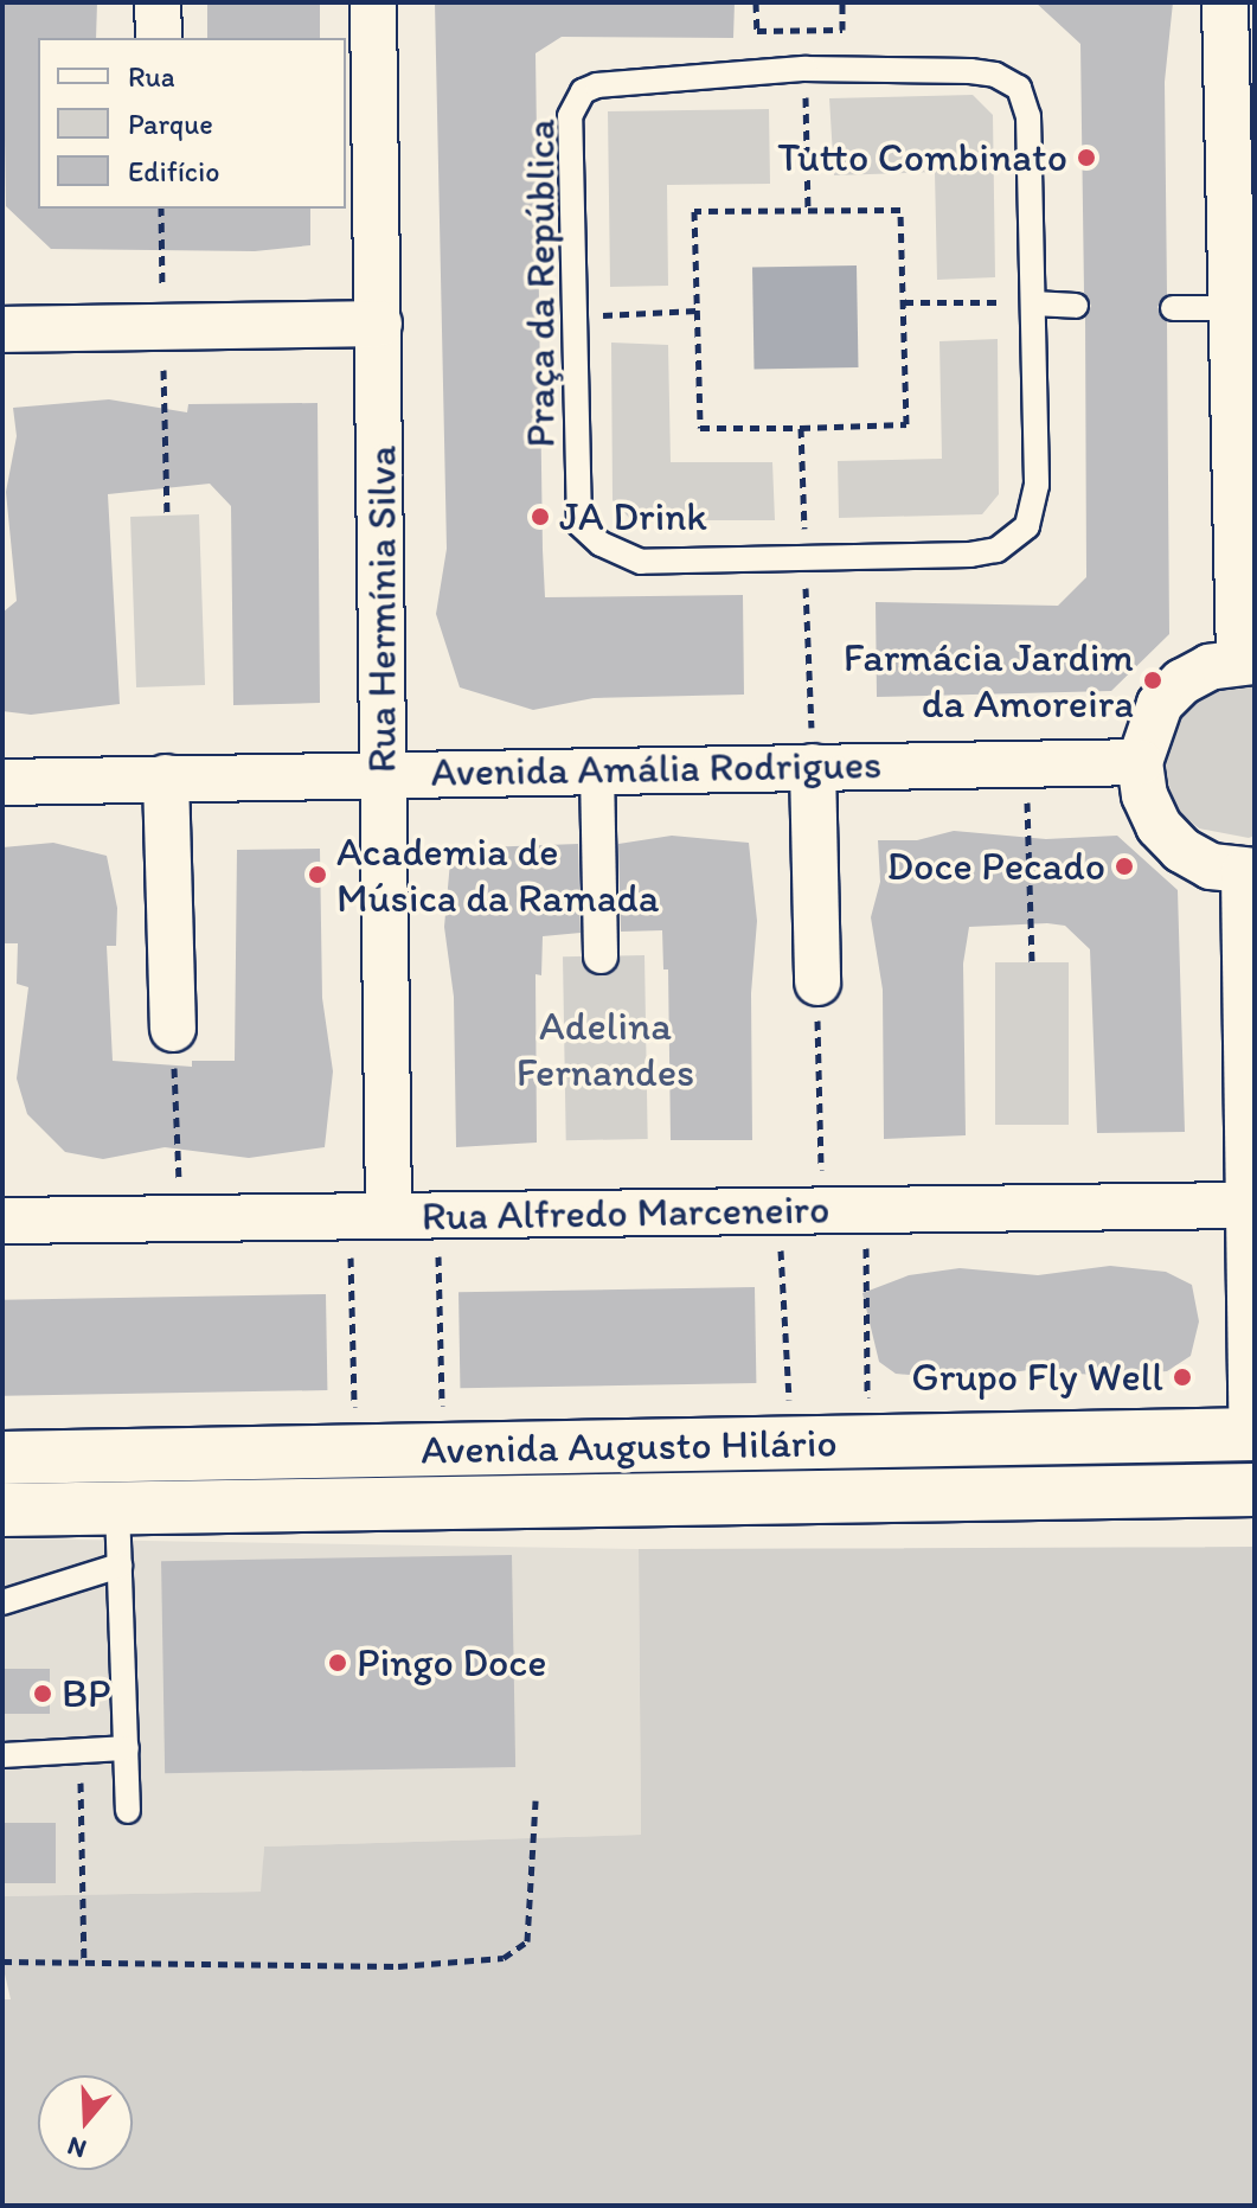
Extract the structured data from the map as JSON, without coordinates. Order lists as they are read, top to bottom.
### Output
{
  "streets": {
    "main road": ["Avenida Augusto Hilário"],
    "street": ["Rua Hermínia Silva", "Avenida Amália Rodrigues", "Rua Alfredo Marceneiro"],
    "lane": ["Praça da República"]
  },
  "crossings": [
    ["Rua Hermínia Silva", "Avenida Amália Rodrigues"],
    ["Rua Hermínia Silva", "Rua Alfredo Marceneiro"]
  ],
  "parks": ["Adelina Fernandes"],
  "places": [
    "Tutto Combinato",
    "JA Drink",
    "Farmácia Jardim da Amoreira",
    "Doce Pecado",
    "Academia de Música da Ramada",
    "Grupo Fly Well",
    "Pingo Doce",
    "BP"
  ],
  "legend": ["Rua", "Parque", "Edifício"],
  "north": "bottom"
}
